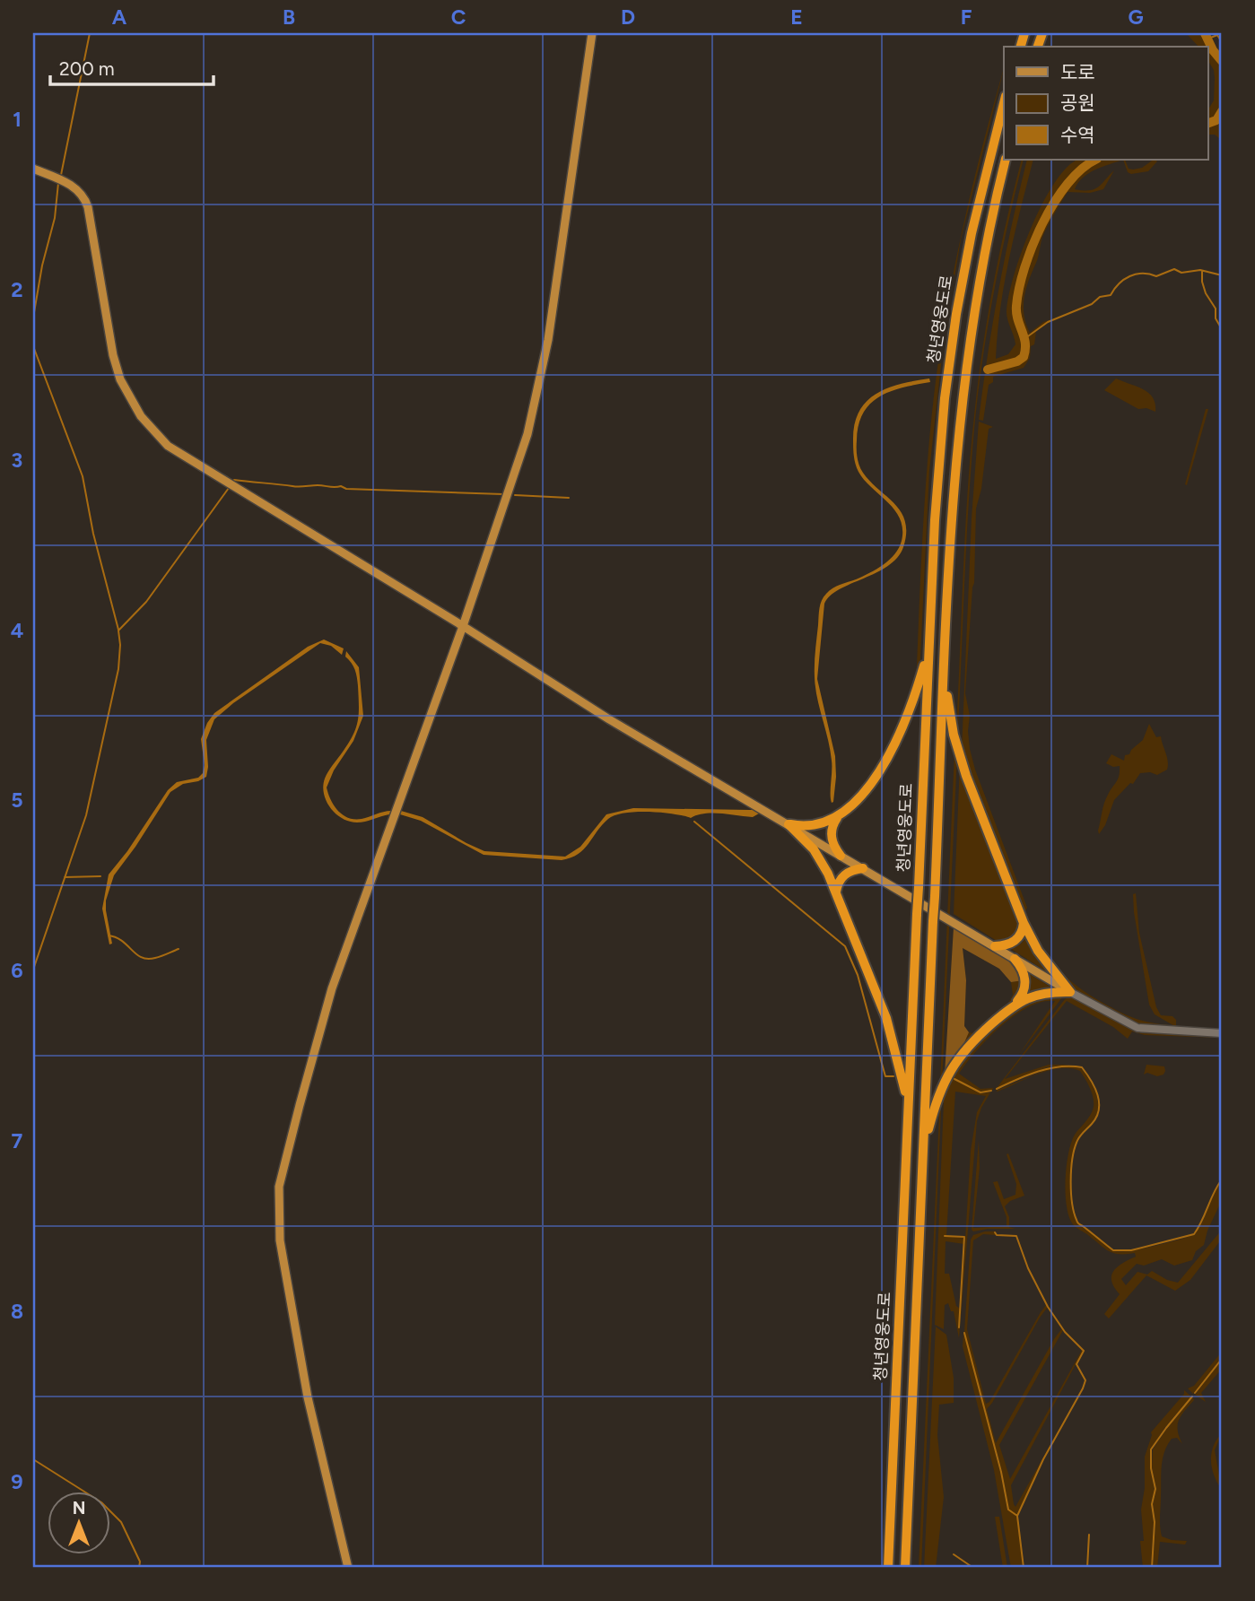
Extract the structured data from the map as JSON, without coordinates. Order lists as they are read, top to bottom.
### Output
{
  "streets": {
    "highway": ["청년영웅도로"]
  },
  "legend": ["도로", "공원", "수역"],
  "scale_bar": "200 m",
  "north": "top",
  "grid": {
    "columns": [
      "A",
      "B",
      "C",
      "D",
      "E",
      "F",
      "G"
    ],
    "rows": [
      "1",
      "2",
      "3",
      "4",
      "5",
      "6",
      "7",
      "8",
      "9"
    ]
  }
}
